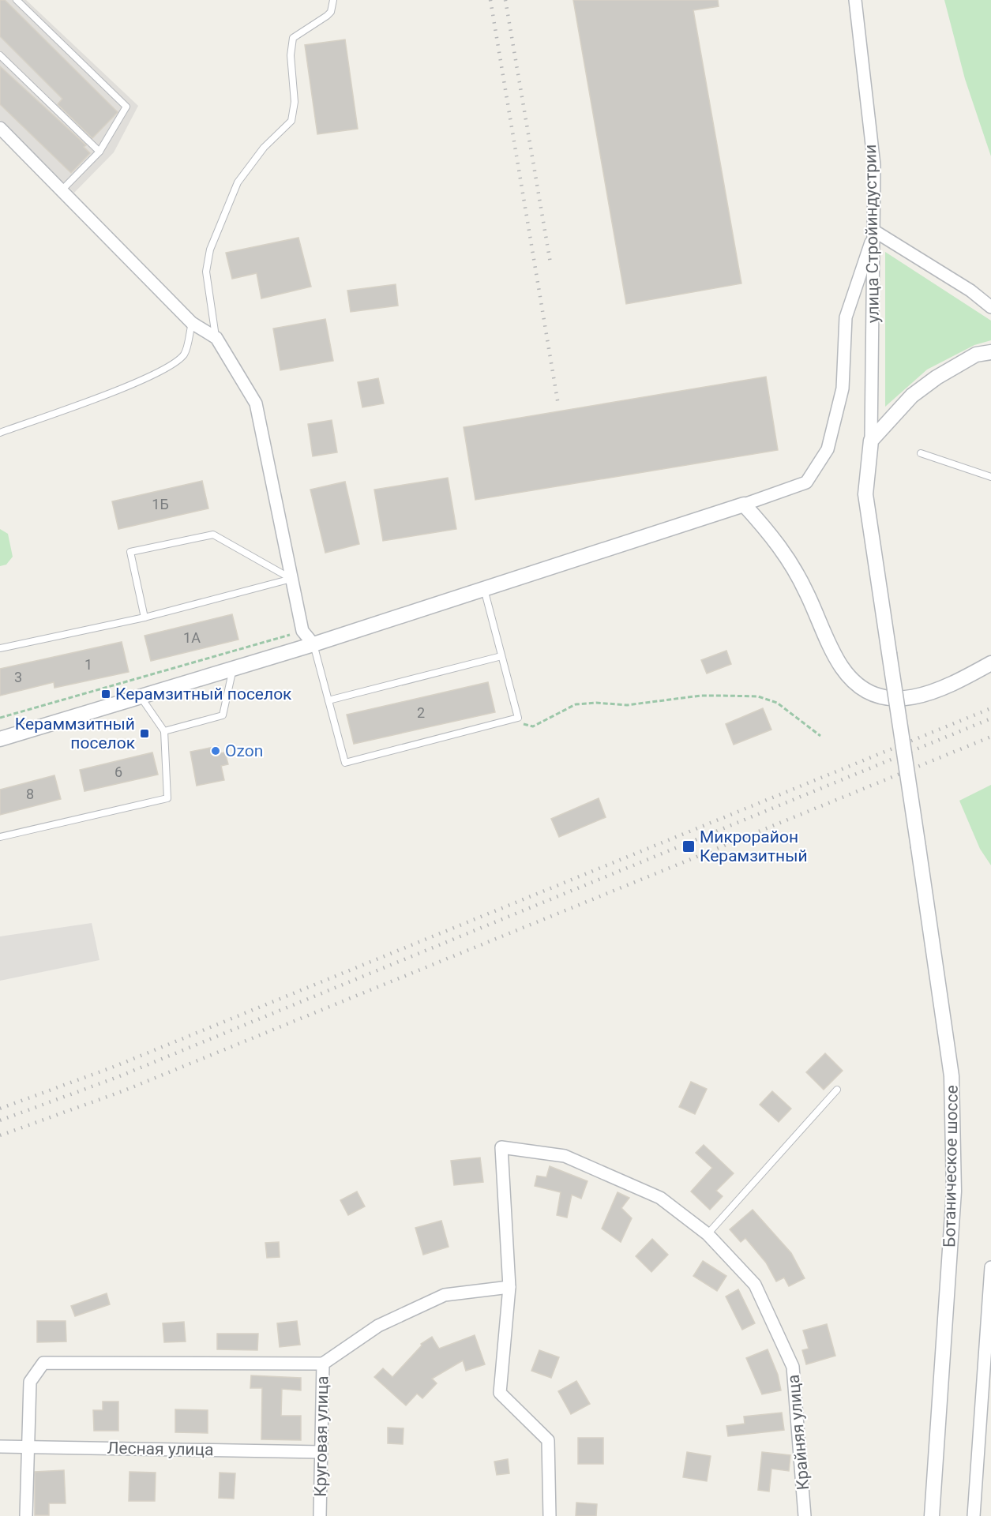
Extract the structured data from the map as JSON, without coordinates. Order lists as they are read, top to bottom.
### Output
{
  "streets": {
    "street": [
      "улица Стройиндустрии",
      "Ботаническое шоссе",
      "Крайняя улица",
      "Круговая улица",
      "Лесная улица"
    ]
  },
  "crossings": [
    ["улица Стройиндустрии", "Ботаническое шоссе"],
    ["Крайняя улица", "Круговая улица"],
    ["Круговая улица", "Лесная улица"]
  ],
  "places": {
    "transit": ["Керамзитный поселок", "Кераммзитный поселок", "Микрорайон Керамзитный"],
    "other": ["Ozon"]
  },
  "house_numbers": [
    "1Б",
    "1А",
    "1",
    "3",
    "2",
    "6",
    "8"
  ]
}
